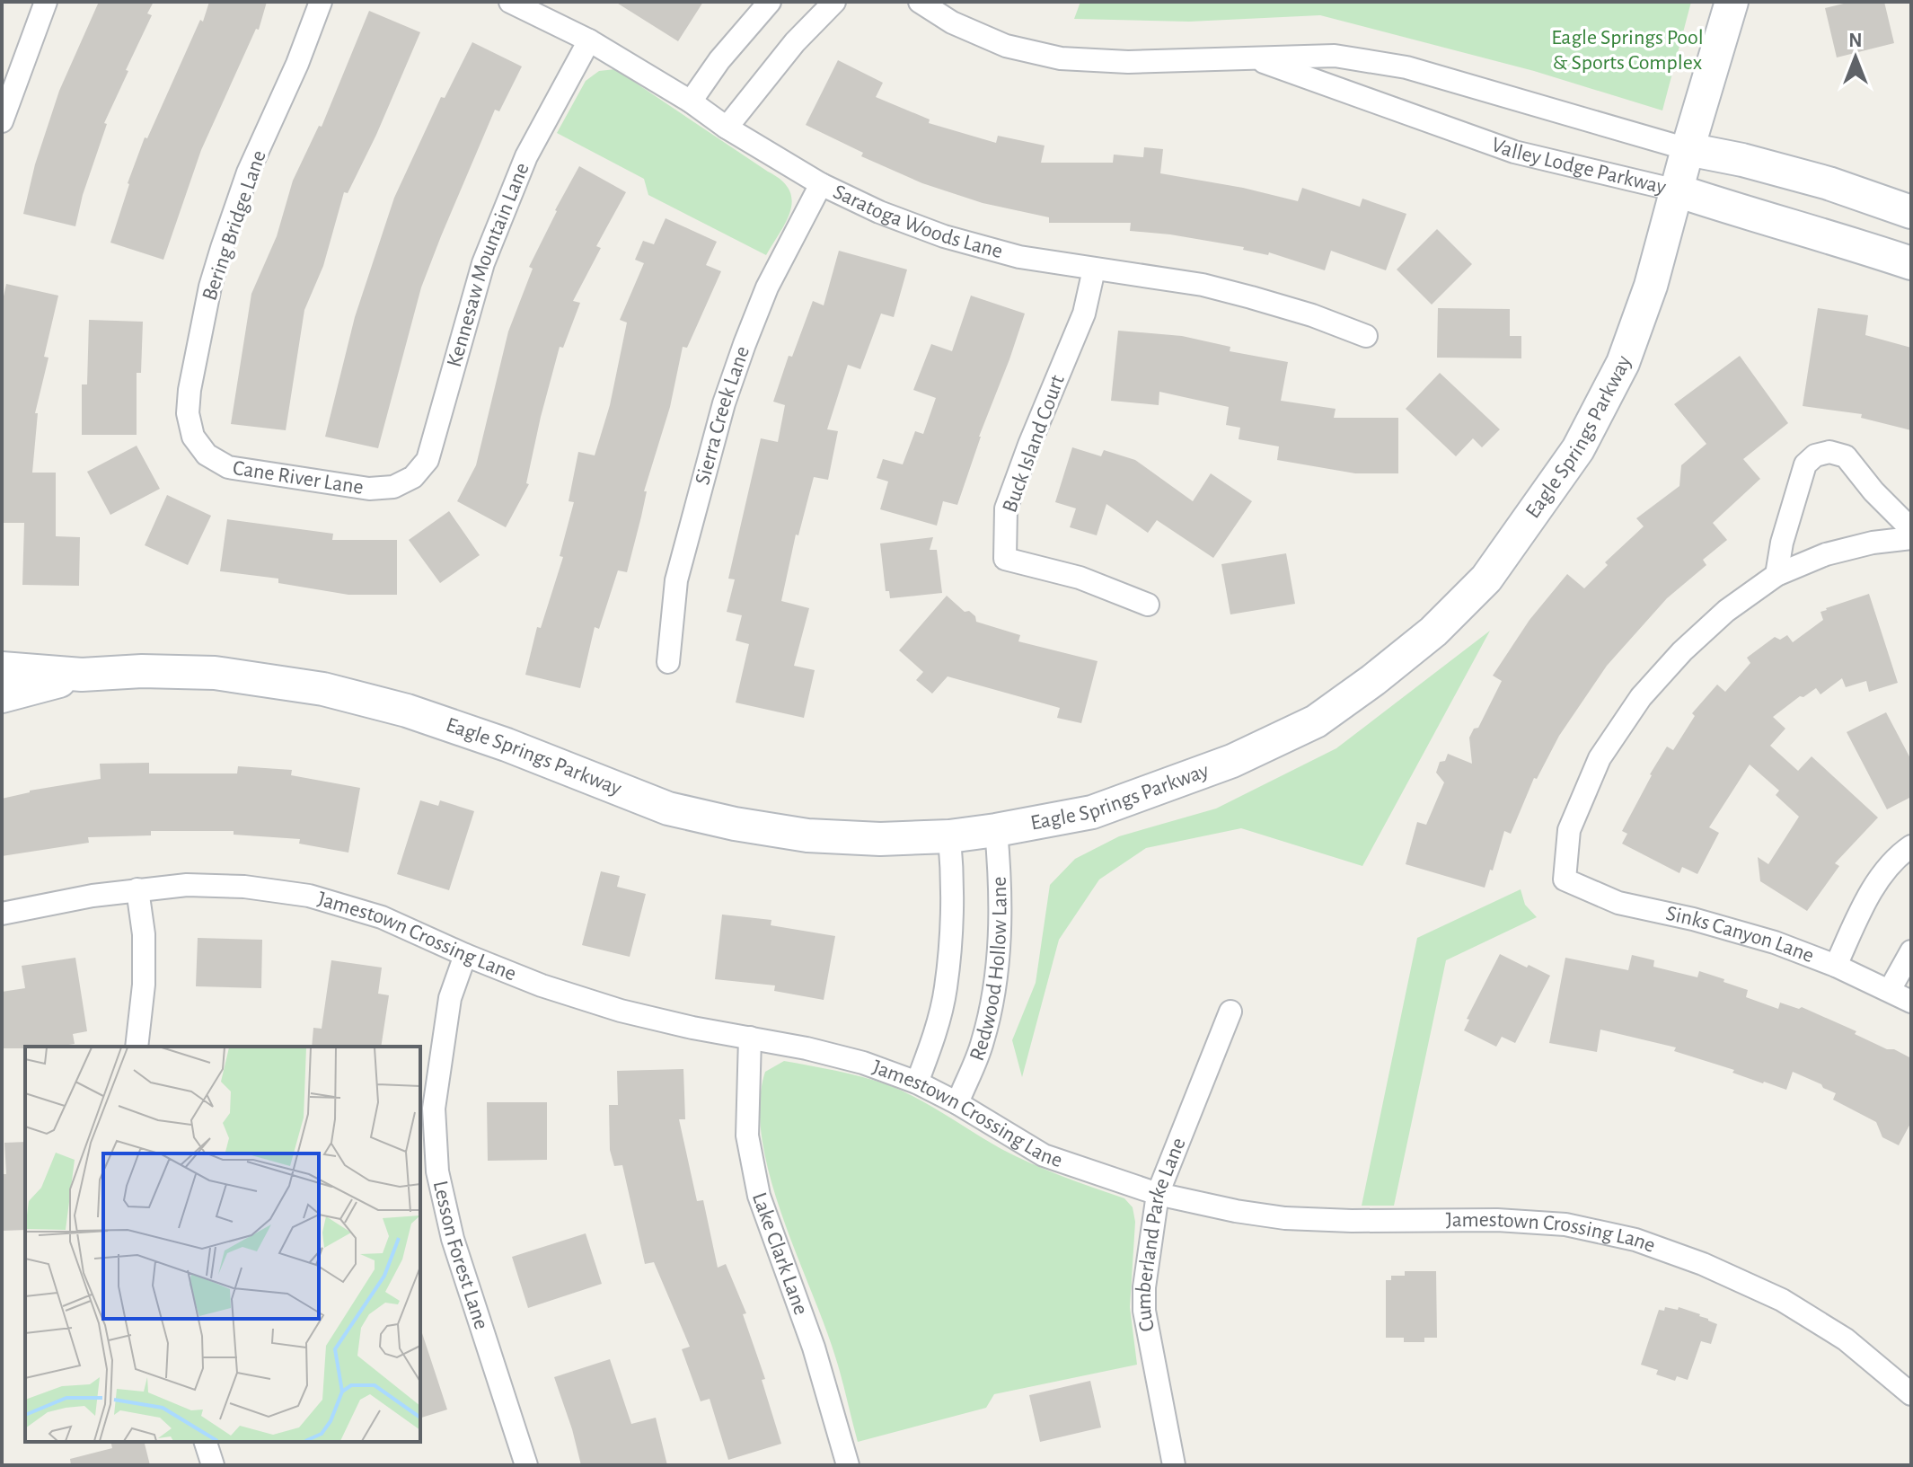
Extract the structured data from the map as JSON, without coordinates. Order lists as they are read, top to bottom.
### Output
{
  "streets": {
    "street": [
      "Valley Lodge Parkway",
      "Saratoga Woods Lane",
      "Bering Bridge Lane",
      "Kennesaw Mountain Lane",
      "Sierra Creek Lane",
      "Eagle Springs Parkway",
      "Buck Island Court",
      "Cane River Lane",
      "Sinks Canyon Lane",
      "Jamestown Crossing Lane",
      "Redwood Hollow Lane",
      "Cumberland Parke Lane",
      "Lesson Forest Lane",
      "Lake Clark Lane"
    ]
  },
  "crossings": [
    ["Valley Lodge Parkway", "Eagle Springs Parkway"],
    ["Saratoga Woods Lane", "Kennesaw Mountain Lane"],
    ["Saratoga Woods Lane", "Sierra Creek Lane"],
    ["Saratoga Woods Lane", "Buck Island Court"],
    ["Bering Bridge Lane", "Cane River Lane"],
    ["Kennesaw Mountain Lane", "Cane River Lane"],
    ["Eagle Springs Parkway", "Redwood Hollow Lane"],
    ["Jamestown Crossing Lane", "Redwood Hollow Lane"],
    ["Jamestown Crossing Lane", "Cumberland Parke Lane"],
    ["Jamestown Crossing Lane", "Lesson Forest Lane"],
    ["Jamestown Crossing Lane", "Lake Clark Lane"]
  ],
  "parks": ["Eagle Springs Pool & Sports Complex"],
  "north": "top"
}
